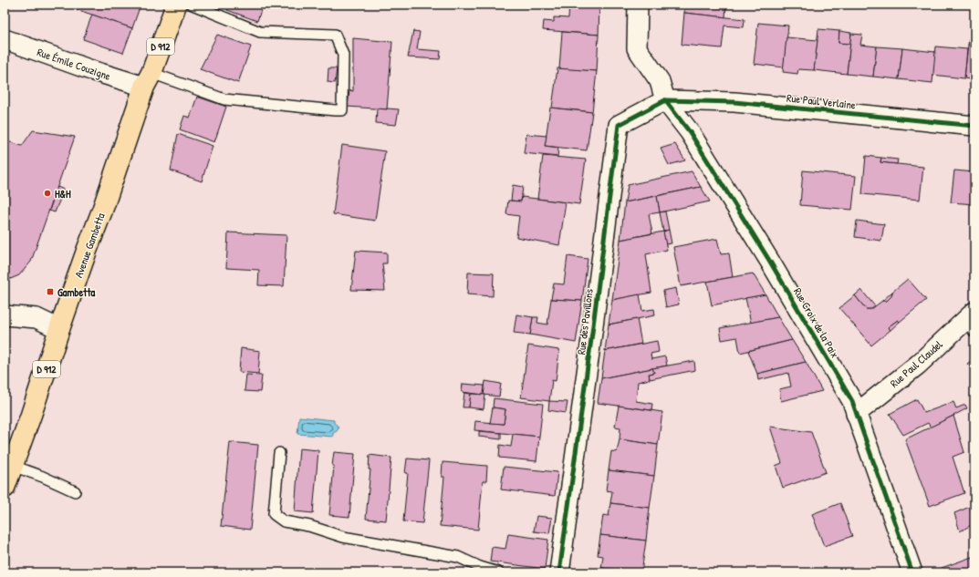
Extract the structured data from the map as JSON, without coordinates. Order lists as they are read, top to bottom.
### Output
{
  "streets": {
    "main road": ["D 912", "Avenue Gambetta"],
    "street": [
      "Rue Émile Couzigne",
      "Rue Paul Verlaine",
      "Rue des Pavillons",
      "Rue Croix de la Paix",
      "Rue Paul Claudel"
    ]
  },
  "crossings": [
    ["Rue Émile Couzigne", "Avenue Gambetta"],
    ["Rue Paul Verlaine", "Rue des Pavillons"],
    ["Rue Paul Verlaine", "Rue Croix de la Paix"],
    ["Rue des Pavillons", "Rue Croix de la Paix"],
    ["Rue Croix de la Paix", "Rue Paul Claudel"]
  ],
  "places": {
    "other": ["H&H"],
    "transit": ["Gambetta"]
  }
}
